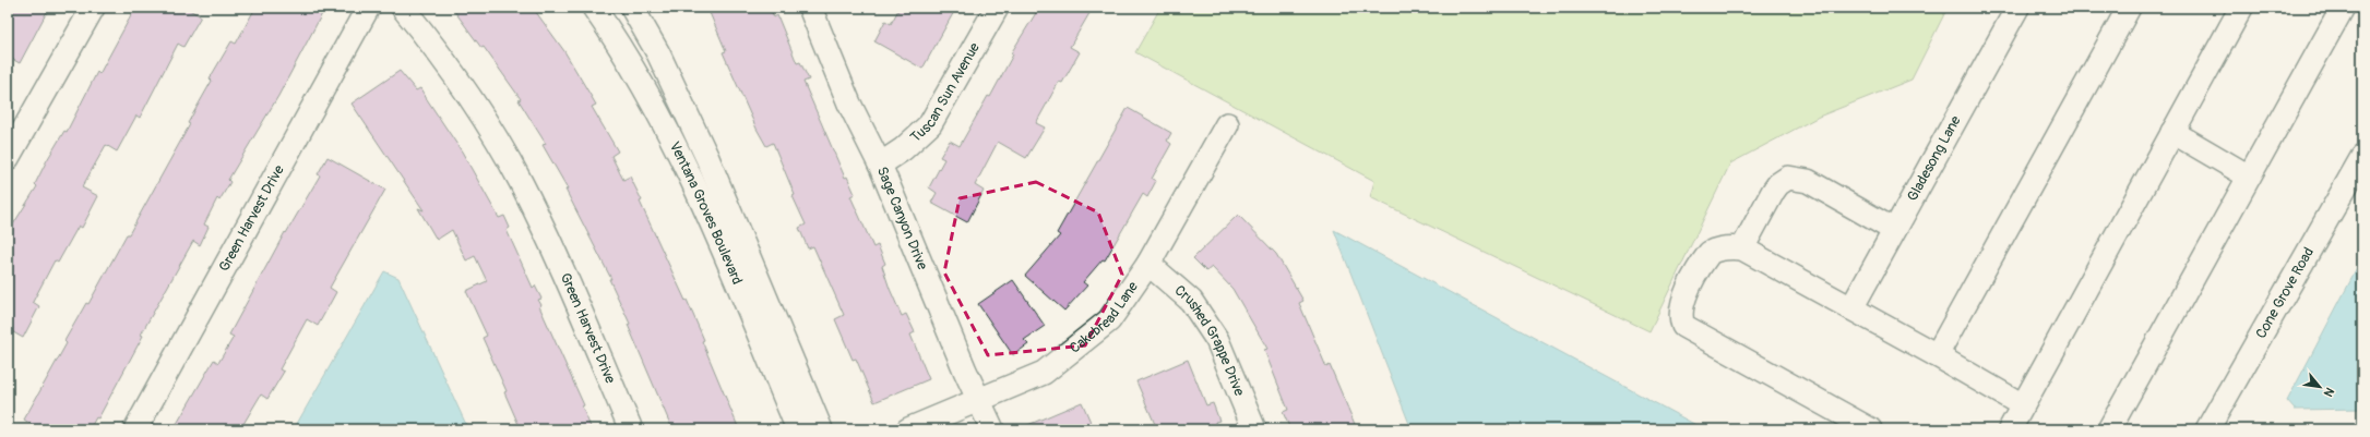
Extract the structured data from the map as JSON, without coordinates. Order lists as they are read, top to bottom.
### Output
{
  "streets": {
    "street": [
      "Tuscan Sun Avenue",
      "Gladesong Lane",
      "Ventana Groves Boulevard",
      "Green Harvest Drive",
      "Sage Canyon Drive",
      "Cone Grove Road",
      "Cakebread Lane",
      "Crushed Grappe Drive"
    ]
  },
  "crossings": [
    ["Tuscan Sun Avenue", "Sage Canyon Drive"],
    ["Sage Canyon Drive", "Cakebread Lane"],
    ["Cakebread Lane", "Crushed Grappe Drive"]
  ],
  "north": "bottom right"
}
